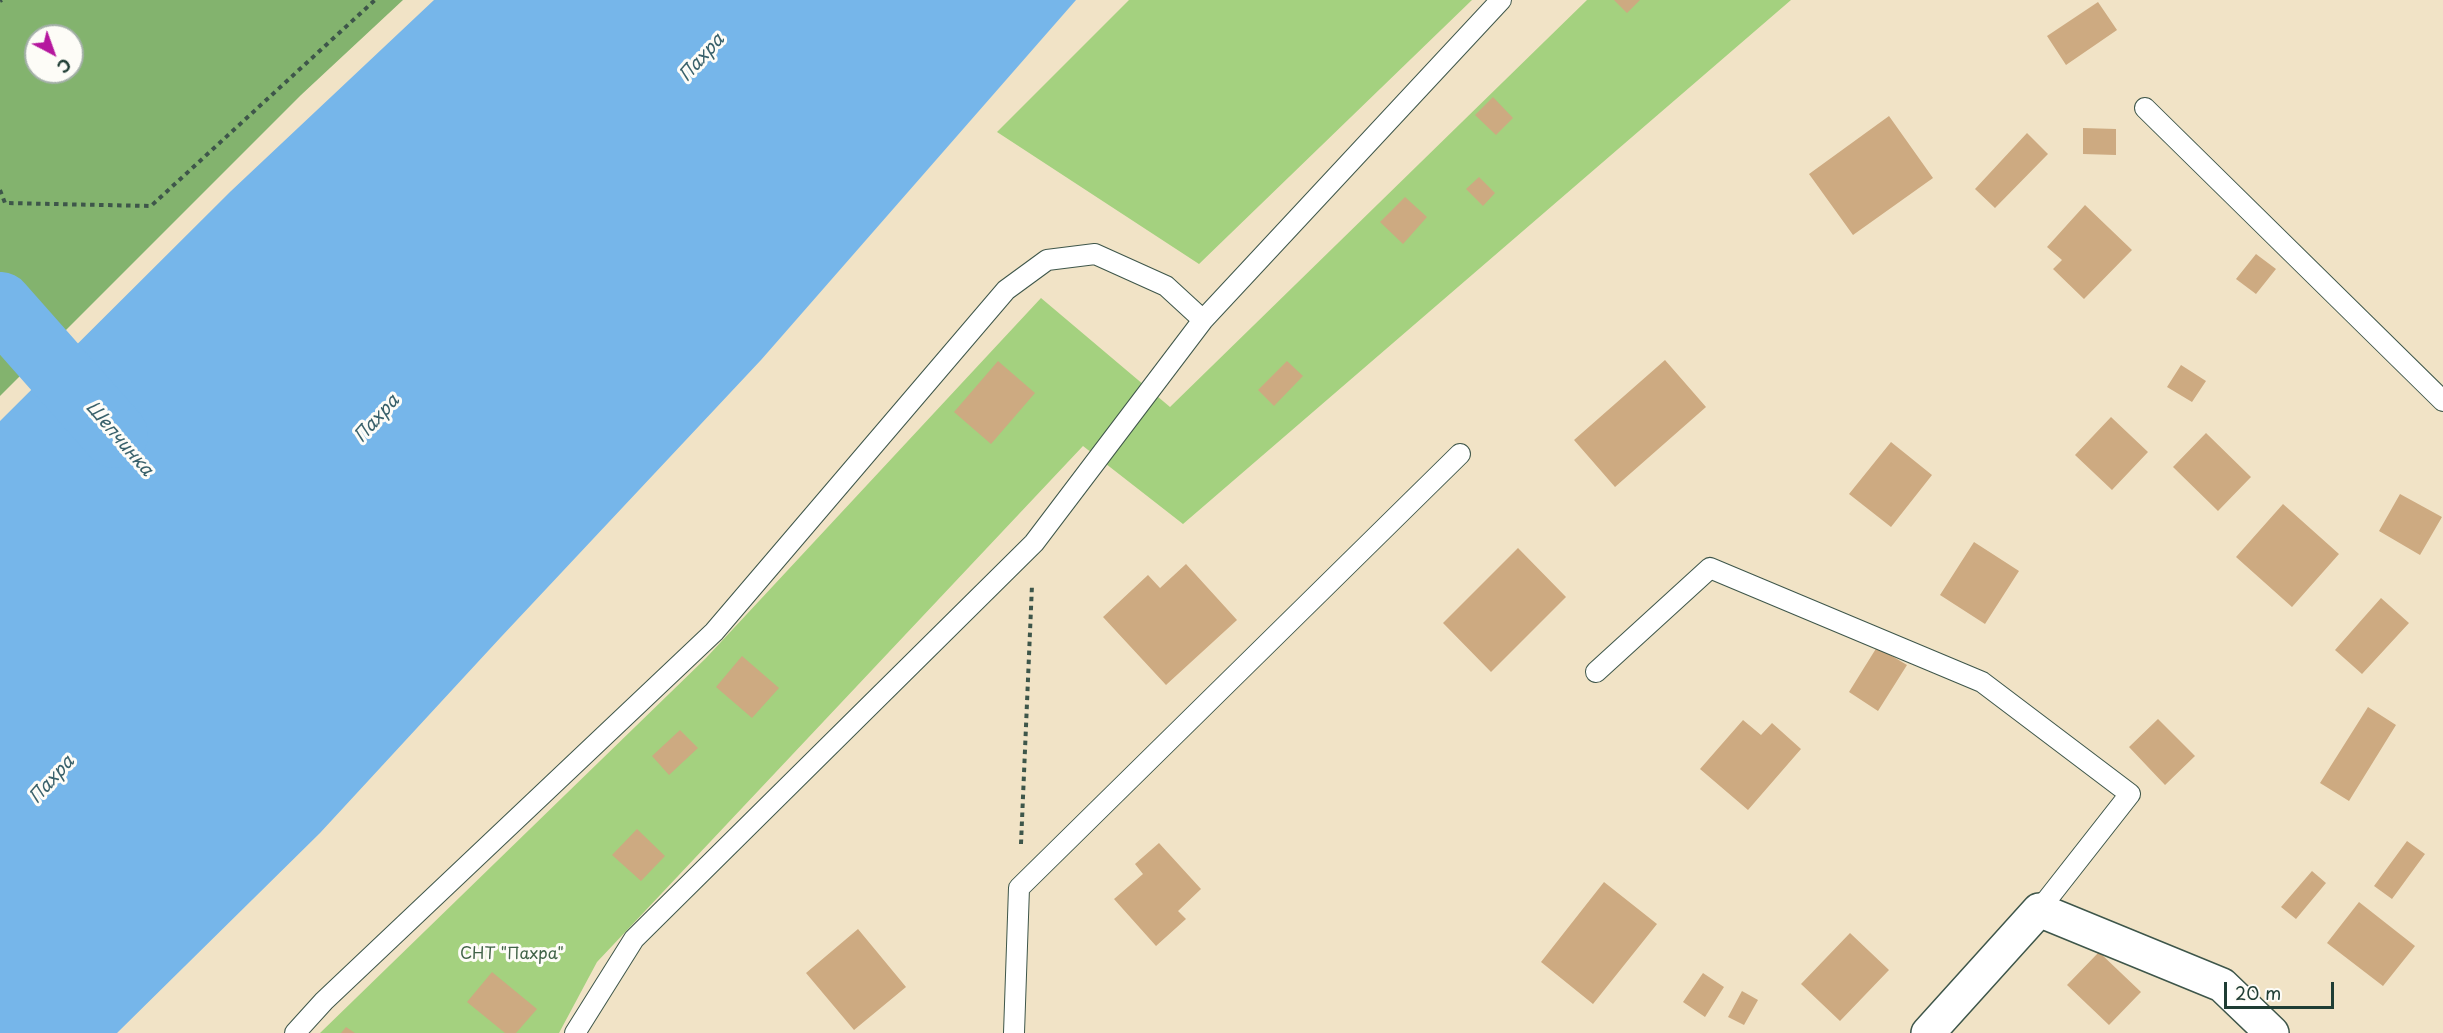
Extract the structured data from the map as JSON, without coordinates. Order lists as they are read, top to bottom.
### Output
{
  "water": ["Пахра", "Шепчинка"],
  "parks": ["СНТ \"Пахра\""],
  "scale_bar": "20 m",
  "north": "bottom right"
}
